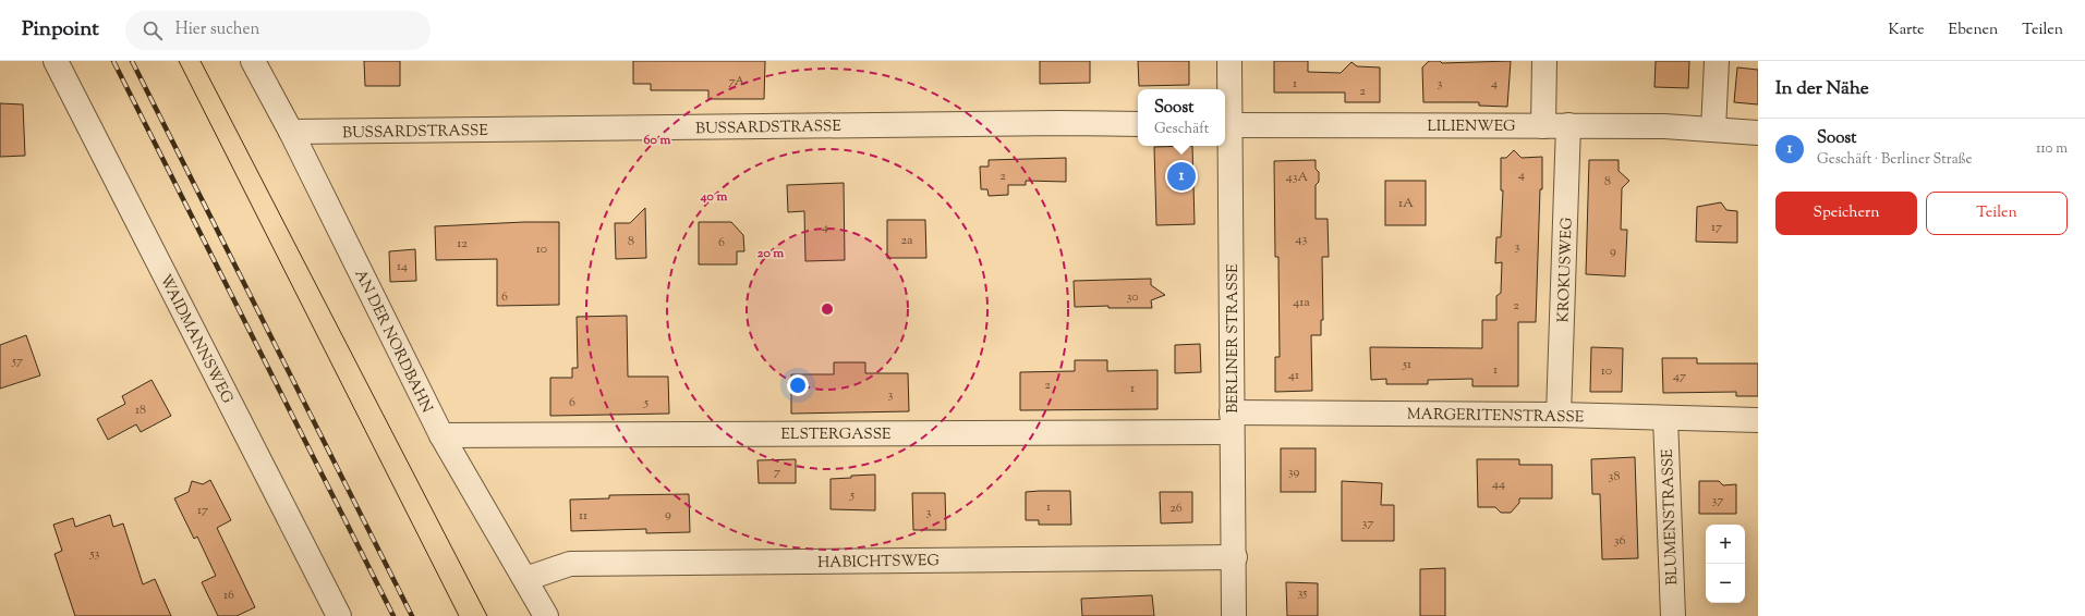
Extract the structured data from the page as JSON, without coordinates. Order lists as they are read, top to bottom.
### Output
{
  "streets": {
    "street": [
      "LILIENWEG",
      "BUSSARDSTRASSE",
      "KROKUSWEG",
      "WAIDMANNSWEG",
      "BERLINER STRASSE",
      "AN DER NORDBAHN",
      "MARGERITENSTRASSE",
      "ELSTERGASSE",
      "BLUMENSTRASSE",
      "HABICHTSWEG"
    ]
  },
  "crossings": [
    ["LILIENWEG", "KROKUSWEG"],
    ["LILIENWEG", "BERLINER STRASSE"],
    ["BUSSARDSTRASSE", "AN DER NORDBAHN"],
    ["KROKUSWEG", "MARGERITENSTRASSE"],
    ["BERLINER STRASSE", "MARGERITENSTRASSE"],
    ["BERLINER STRASSE", "ELSTERGASSE"],
    ["BERLINER STRASSE", "HABICHTSWEG"],
    ["AN DER NORDBAHN", "ELSTERGASSE"],
    ["AN DER NORDBAHN", "HABICHTSWEG"],
    ["MARGERITENSTRASSE", "ELSTERGASSE"],
    ["MARGERITENSTRASSE", "BLUMENSTRASSE"]
  ],
  "house_numbers": [
    "7A",
    "1",
    "3",
    "4",
    "2",
    "4",
    "2",
    "43A",
    "8",
    "1A",
    "4",
    "17",
    "43",
    "2a",
    "8",
    "6",
    "12",
    "3",
    "10",
    "9",
    "14",
    "6",
    "30",
    "41a",
    "2",
    "57",
    "51",
    "1",
    "10",
    "41",
    "47",
    "2",
    "1",
    "3",
    "6",
    "5",
    "18",
    "7",
    "39",
    "38",
    "44",
    "5",
    "37",
    "1",
    "26",
    "17",
    "3",
    "9",
    "11",
    "37",
    "36",
    "53",
    "35",
    "16"
  ],
  "page": {
    "header": "Pinpoint",
    "search": "Hier suchen",
    "nav": ["Karte", "Ebenen", "Teilen"],
    "heading": "In der Nähe",
    "popup": ["Soost", "Geschäft"],
    "list": [
      {
        "mark": "1",
        "name": "Soost",
        "note": "Geschäft · Berliner Straße",
        "value": "110 m"
      }
    ],
    "pins": "1",
    "buttons": ["Speichern", "Teilen"],
    "map_buttons": ["+", "−"]
  },
  "rings": ["60 m", "40 m", "20 m"]
}
